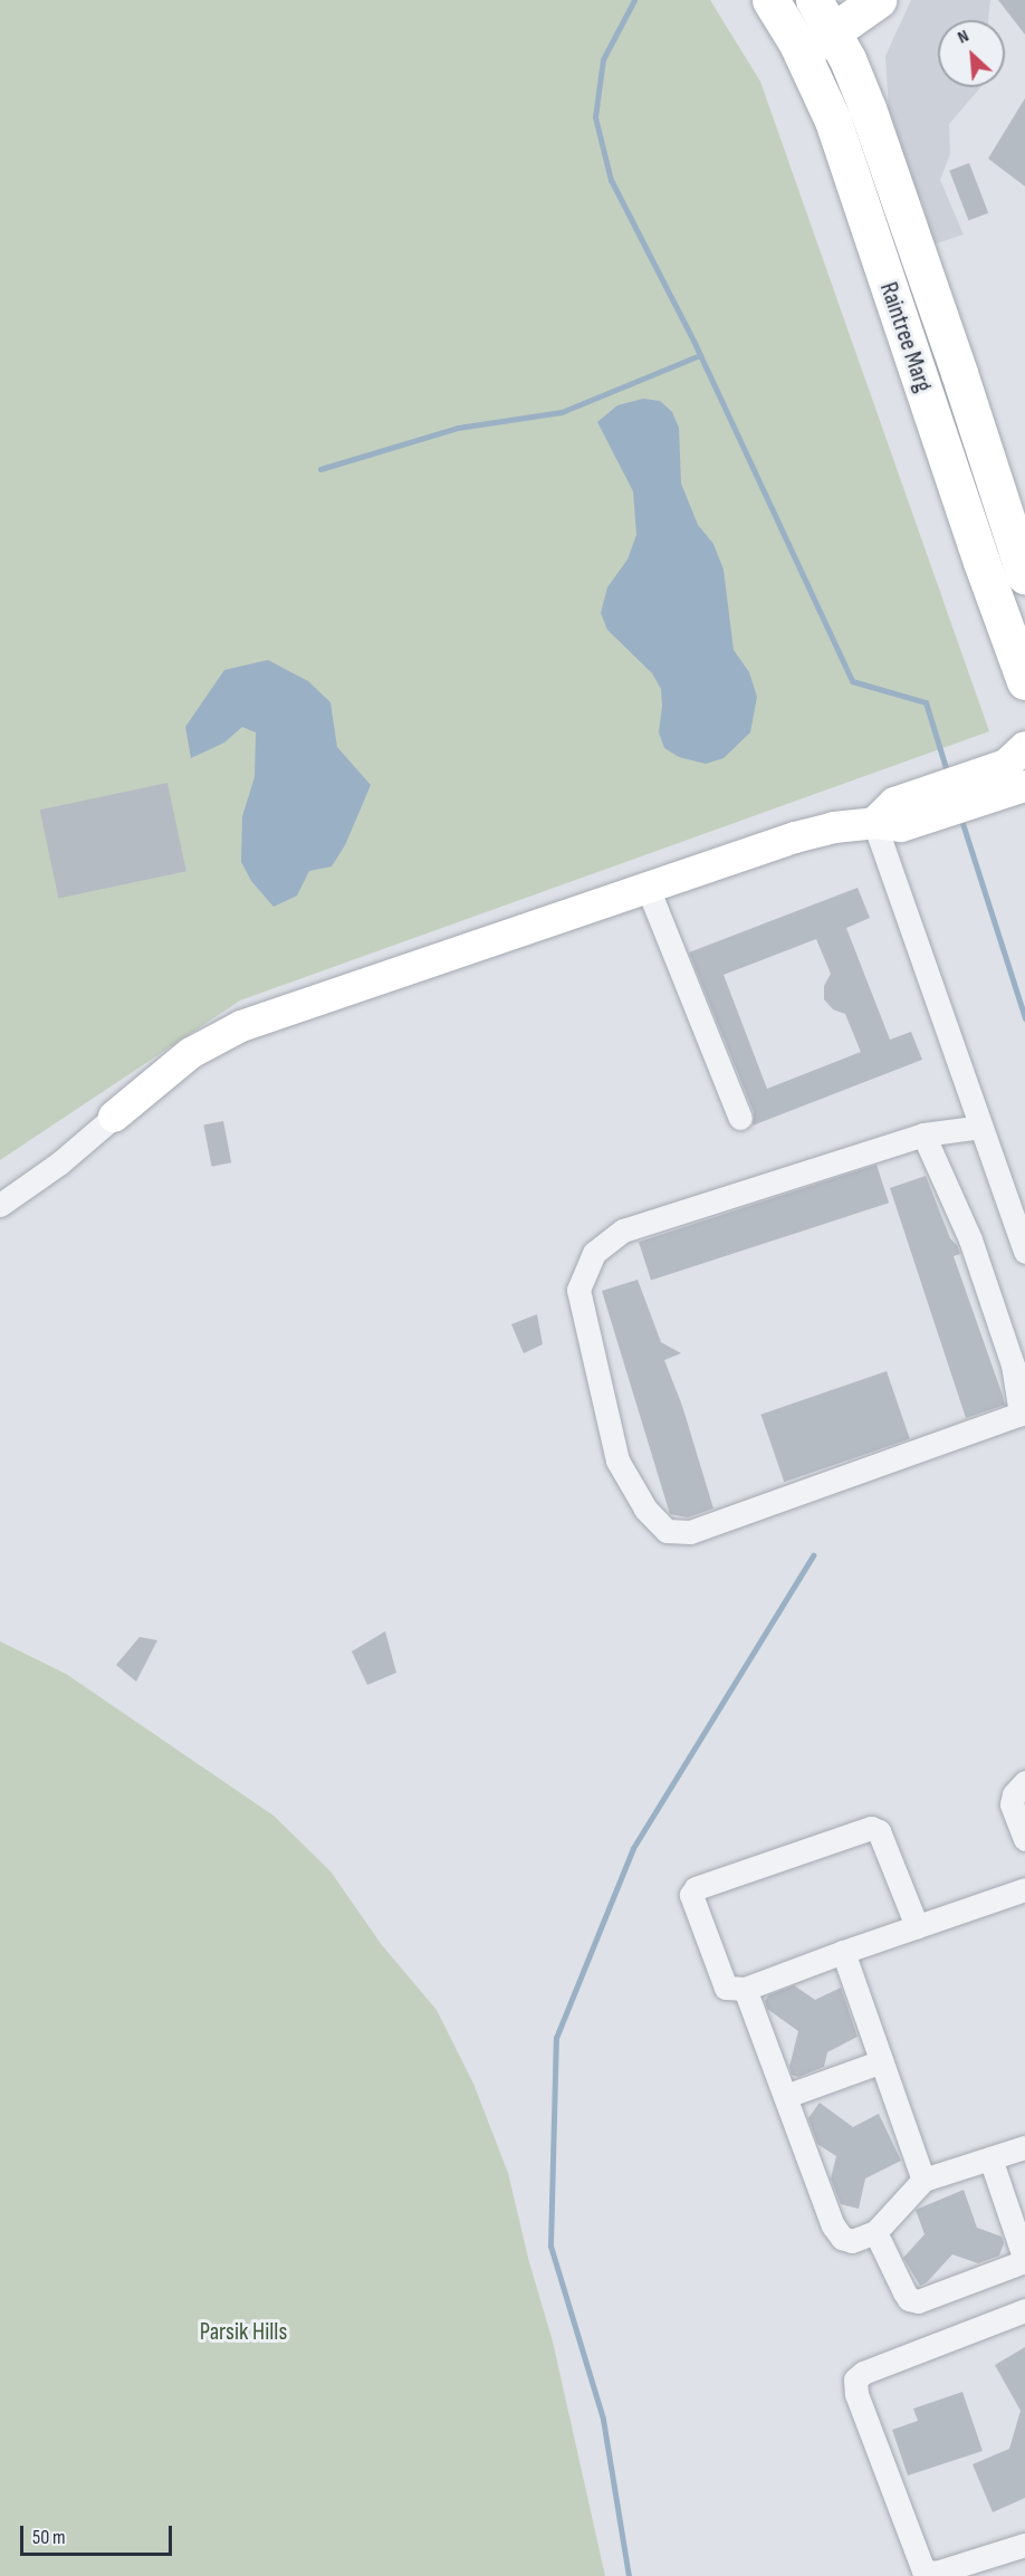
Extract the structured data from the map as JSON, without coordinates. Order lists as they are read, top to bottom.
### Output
{
  "streets": {
    "main road": ["Raintree Marg"]
  },
  "parks": ["Parsik Hills"],
  "scale_bar": "50 m",
  "north": "top left"
}
